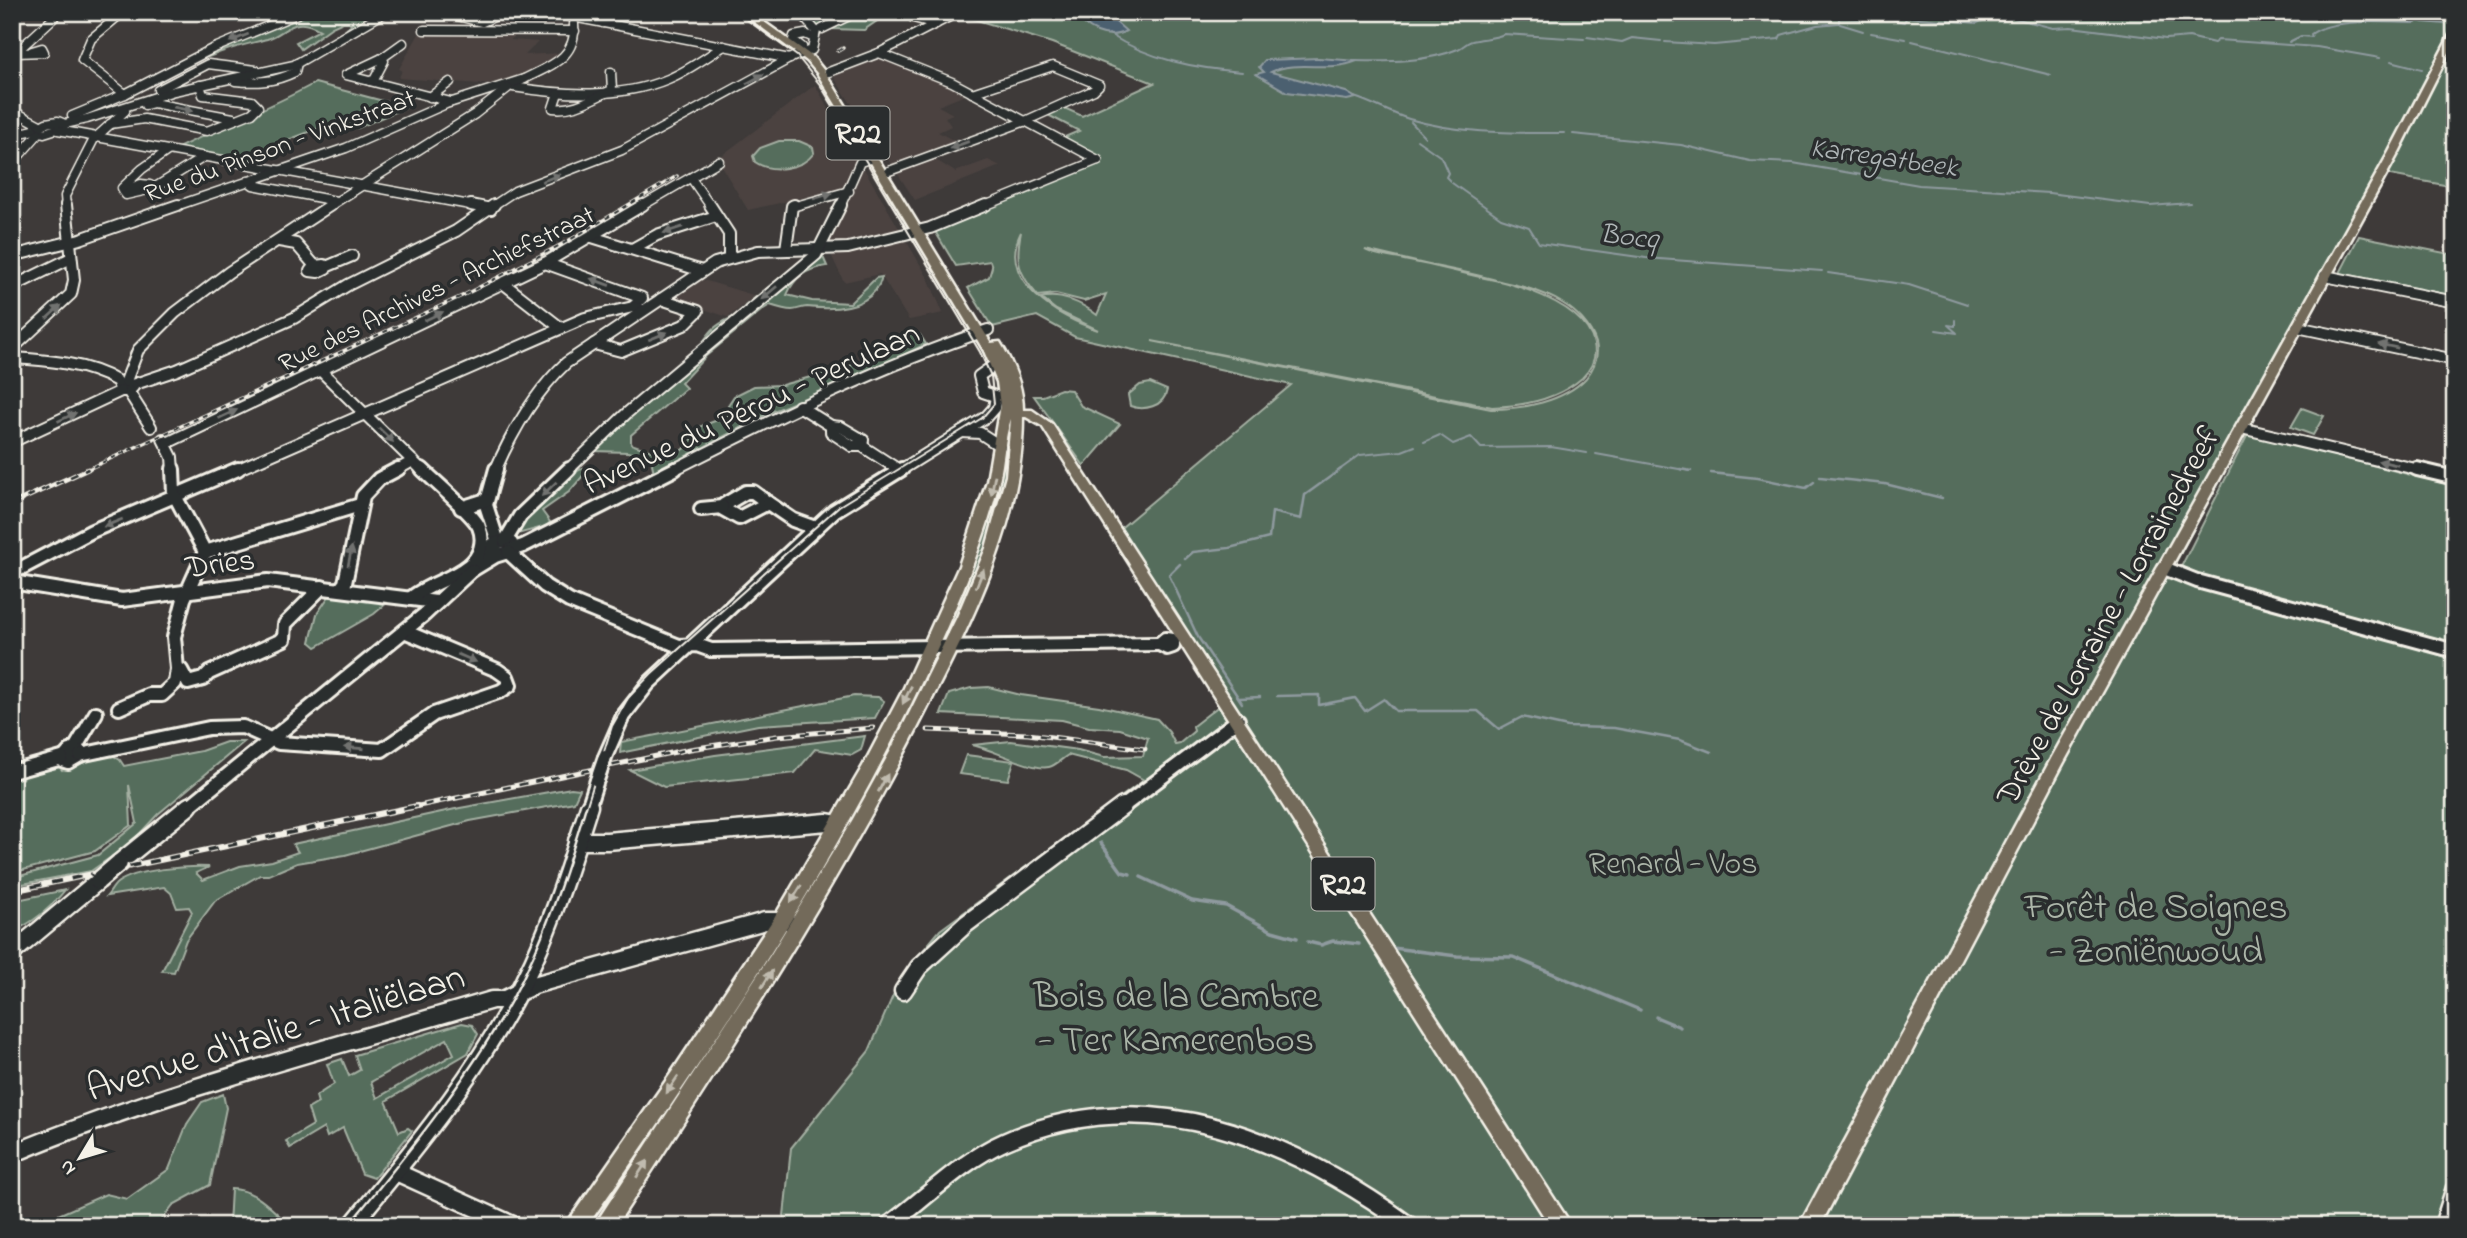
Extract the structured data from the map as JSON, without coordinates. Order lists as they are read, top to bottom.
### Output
{
  "streets": {
    "main road": ["R22", "Drève de Lorraine - Lorrainedreef"],
    "street": [
      "Rue du Pinson - Vinkstraat",
      "Rue des Archives - Archiefstraat",
      "Avenue du Pérou - Perulaan",
      "Dries",
      "Avenue d'Italie - Italiëlaan"
    ]
  },
  "crossings": [
    ["R22", "Avenue du Pérou - Perulaan"]
  ],
  "water": ["Karregatbeek", "Bocq"],
  "parks": ["Renard - Vos", "Forêt de Soignes - Zoniënwoud", "Bois de la Cambre - Ter Kamerenbos"],
  "north": "bottom left"
}
